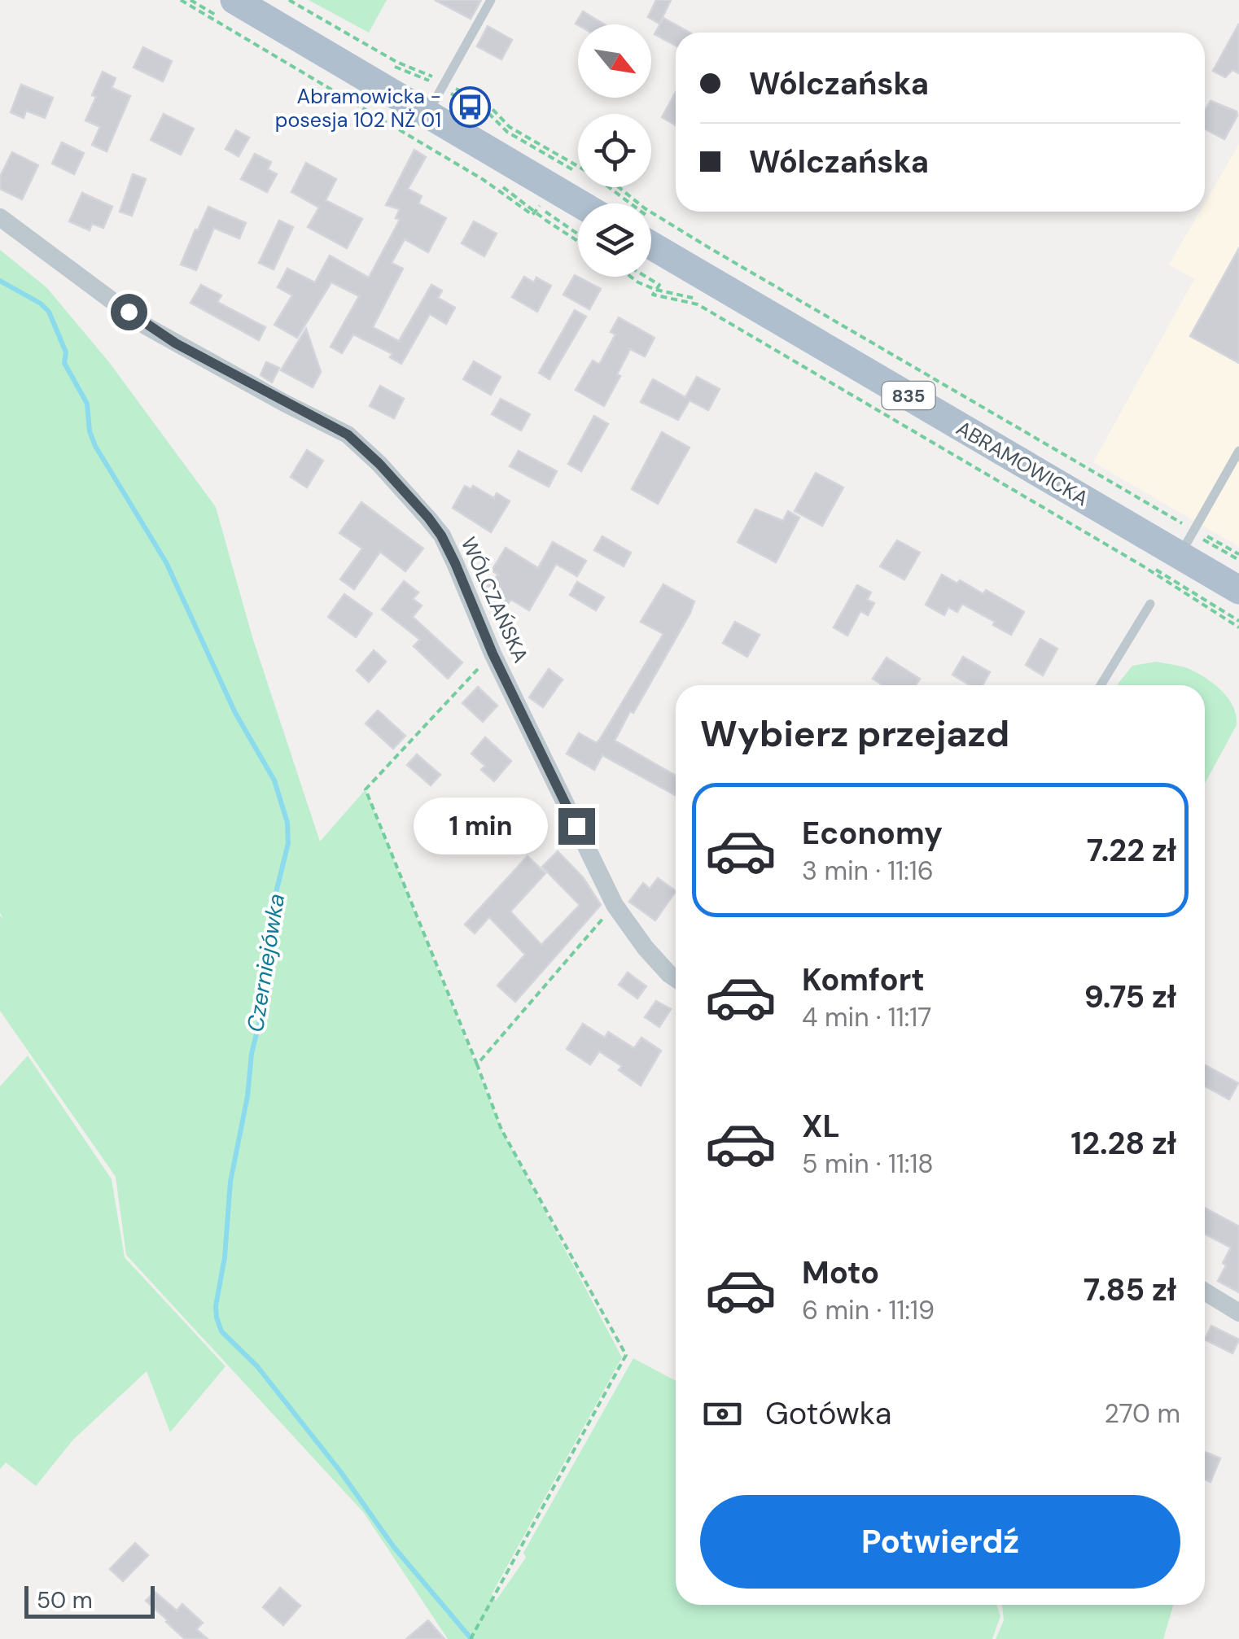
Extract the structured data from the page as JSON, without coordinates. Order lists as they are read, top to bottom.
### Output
{
  "streets": {
    "main road": ["835", "ABRAMOWICKA"],
    "street": ["WÓLCZAŃSKA"]
  },
  "water": ["Czerniejówka"],
  "places": {
    "bus stop": ["Abramowicka - posesja 102 NŻ 01"]
  },
  "scale_bar": "50 m",
  "north": "bottom right",
  "page": {
    "banner": ["Wólczańska", "Wólczańska"],
    "heading": "Wybierz przejazd",
    "list": [
      {
        "name": "Economy",
        "note": "3 min · 11:16",
        "value": "7.22 zł"
      },
      {
        "name": "Komfort",
        "note": "4 min · 11:17",
        "value": "9.75 zł"
      },
      {
        "name": "XL",
        "note": "5 min · 11:18",
        "value": "12.28 zł"
      },
      {
        "name": "Moto",
        "note": "6 min · 11:19",
        "value": "7.85 zł"
      }
    ],
    "bubble": "1 min",
    "pay": ["Gotówka", "270 m"],
    "buttons": "Potwierdź",
    "scale": "50 m"
  }
}
